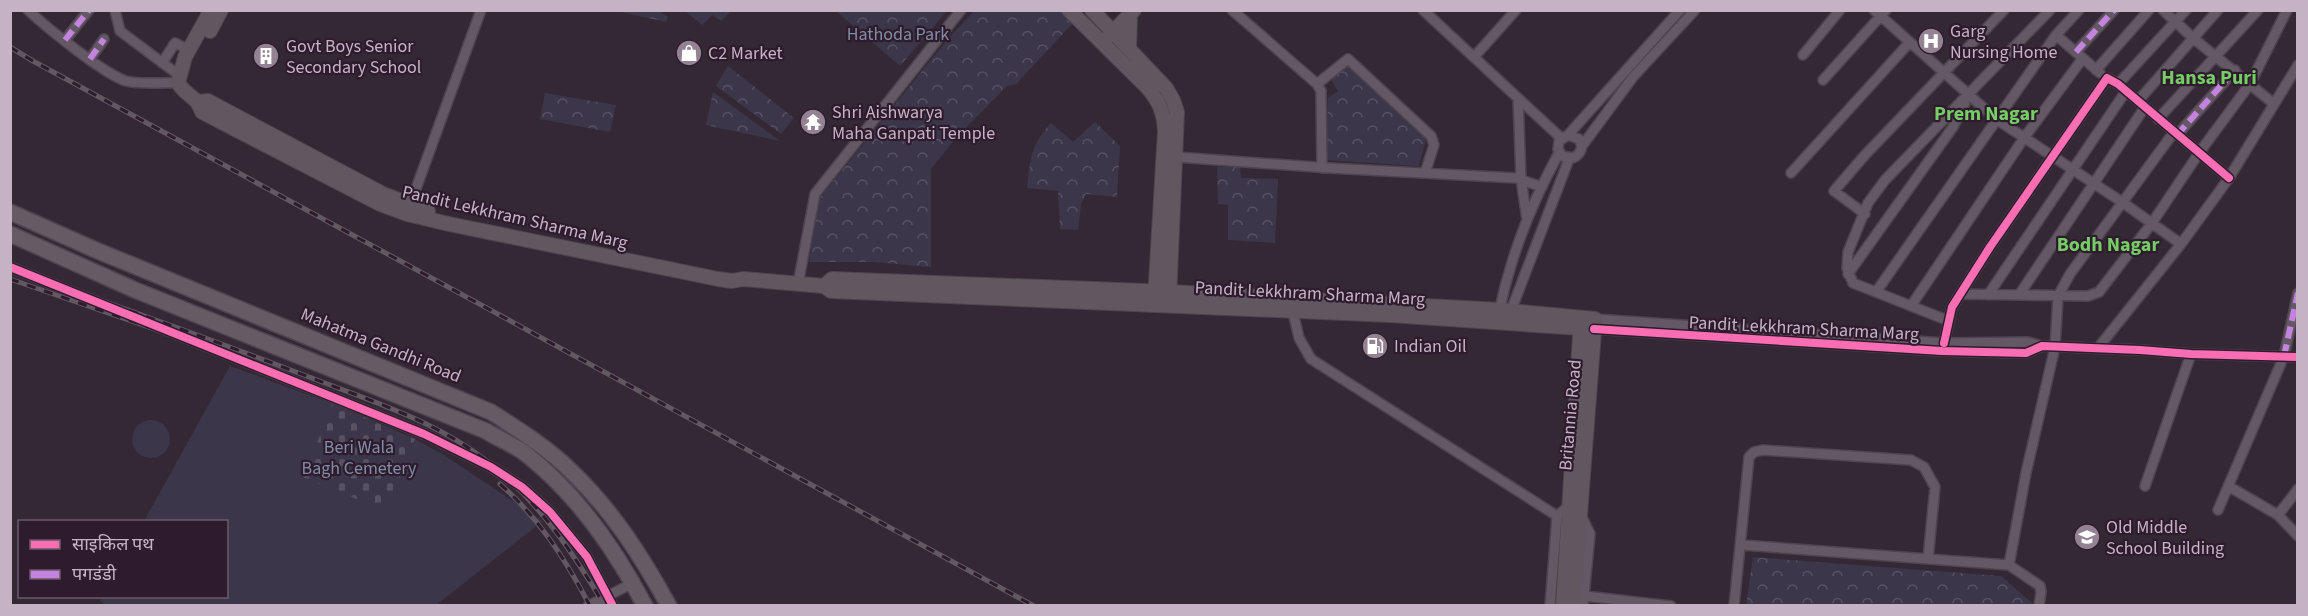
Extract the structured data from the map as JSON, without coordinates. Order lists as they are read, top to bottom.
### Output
{
  "streets": {
    "main road": ["Pandit Lekkhram Sharma Marg", "Mahatma Gandhi Road", "Britannia Road"]
  },
  "crossings": [
    ["Pandit Lekkhram Sharma Marg", "Britannia Road"]
  ],
  "districts": ["Hansa Puri", "Prem Nagar", "Bodh Nagar"],
  "parks": ["Hathoda Park", "Beri Wala Bagh Cemetery"],
  "places": {
    "hospital": ["Garg Nursing Home"],
    "shop": ["C2 Market"],
    "building": ["Govt Boys Senior Secondary School"],
    "temple": ["Shri Aishwarya Maha Ganpati Temple"],
    "fuel station": ["Indian Oil"],
    "school or university": ["Old Middle School Building"]
  },
  "legend": ["साइकिल पथ", "पगडंडी"]
}
